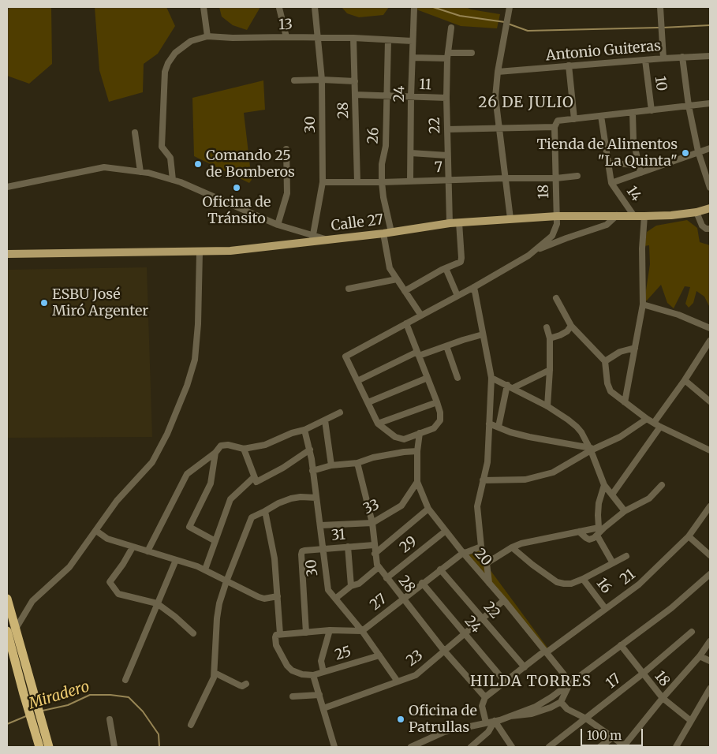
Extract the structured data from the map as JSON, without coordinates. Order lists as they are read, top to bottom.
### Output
{
  "streets": {
    "main road": ["Calle 27"],
    "street": [
      "13",
      "Antonio Guiteras",
      "10",
      "11",
      "24",
      "28",
      "30",
      "22",
      "26",
      "7",
      "18",
      "14",
      "33",
      "31",
      "29",
      "20",
      "21",
      "16",
      "27",
      "25",
      "23",
      "17"
    ]
  },
  "crossings": [
    ["13", "24"],
    ["13", "28"],
    ["13", "30"],
    ["13", "26"],
    ["Antonio Guiteras", "10"],
    ["11", "24"],
    ["11", "28"],
    ["11", "22"],
    ["11", "26"],
    ["24", "7"],
    ["24", "21"],
    ["24", "27"],
    ["24", "23"],
    ["28", "7"],
    ["28", "33"],
    ["28", "31"],
    ["28", "29"],
    ["28", "21"],
    ["28", "27"],
    ["28", "23"],
    ["30", "7"],
    ["30", "Calle 27"],
    ["30", "33"],
    ["30", "31"],
    ["30", "27"],
    ["30", "25"],
    ["30", "23"],
    ["22", "7"],
    ["22", "Calle 27"],
    ["22", "21"],
    ["22", "27"],
    ["22", "23"],
    ["26", "7"],
    ["26", "Calle 27"],
    ["7", "18"],
    ["18", "Calle 27"],
    ["18", "17"],
    ["14", "Calle 27"],
    ["33", "20"],
    ["29", "20"],
    ["20", "21"],
    ["20", "27"],
    ["20", "23"],
    ["21", "16"]
  ],
  "districts": ["26 DE JULIO", "HILDA TORRES"],
  "water": ["Miradero"],
  "places": [
    "Tienda de Alimentos \"La Quinta\"",
    "Comando 25 de Bomberos",
    "Oficina de Tránsito",
    "ESBU José Miró Argenter",
    "Oficina de Patrullas"
  ],
  "scale_bar": "100 m"
}
